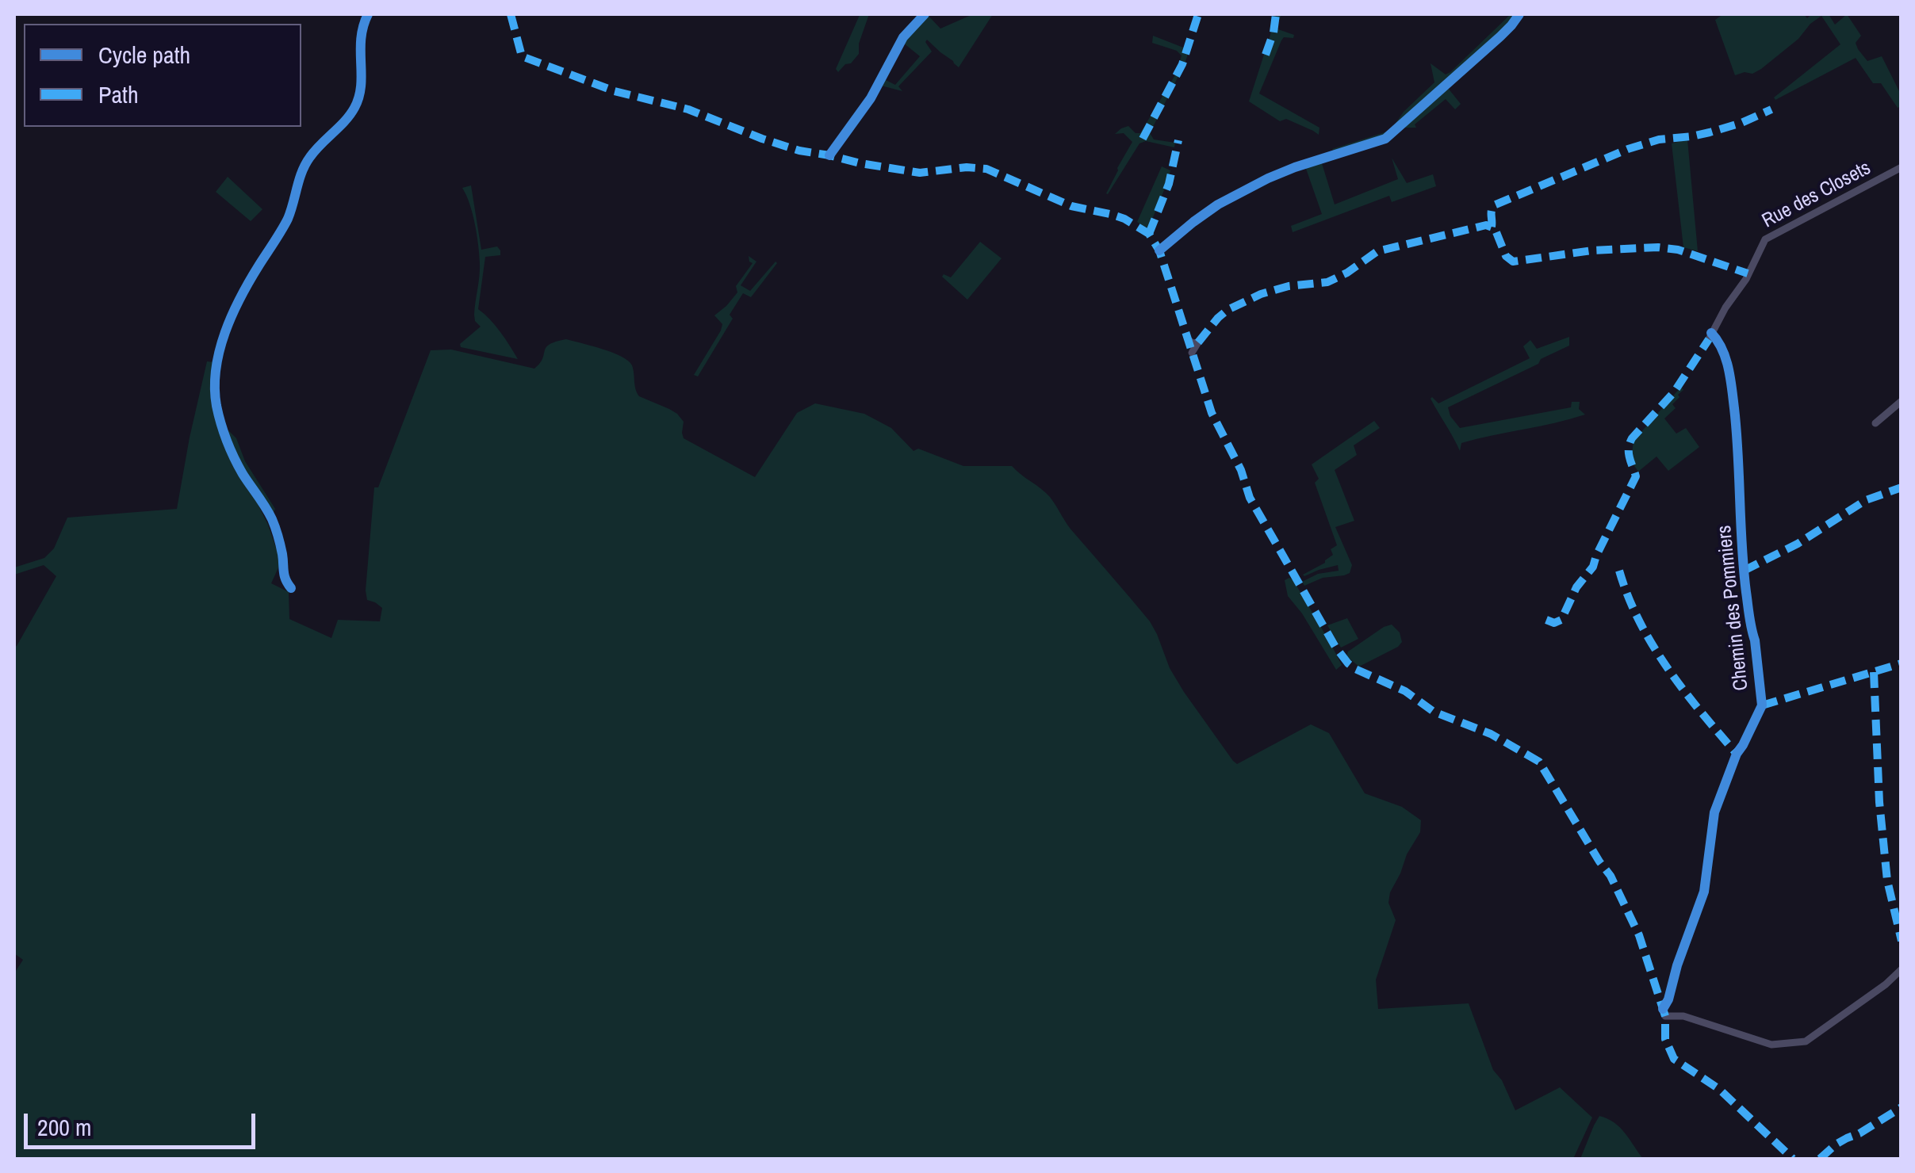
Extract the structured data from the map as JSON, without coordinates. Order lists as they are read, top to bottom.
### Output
{
  "streets": {
    "street": ["Rue des Closets", "Chemin des Pommiers"]
  },
  "crossings": [
    ["Rue des Closets", "Chemin des Pommiers"]
  ],
  "legend": ["Cycle path", "Path"],
  "scale_bar": "200 m"
}
